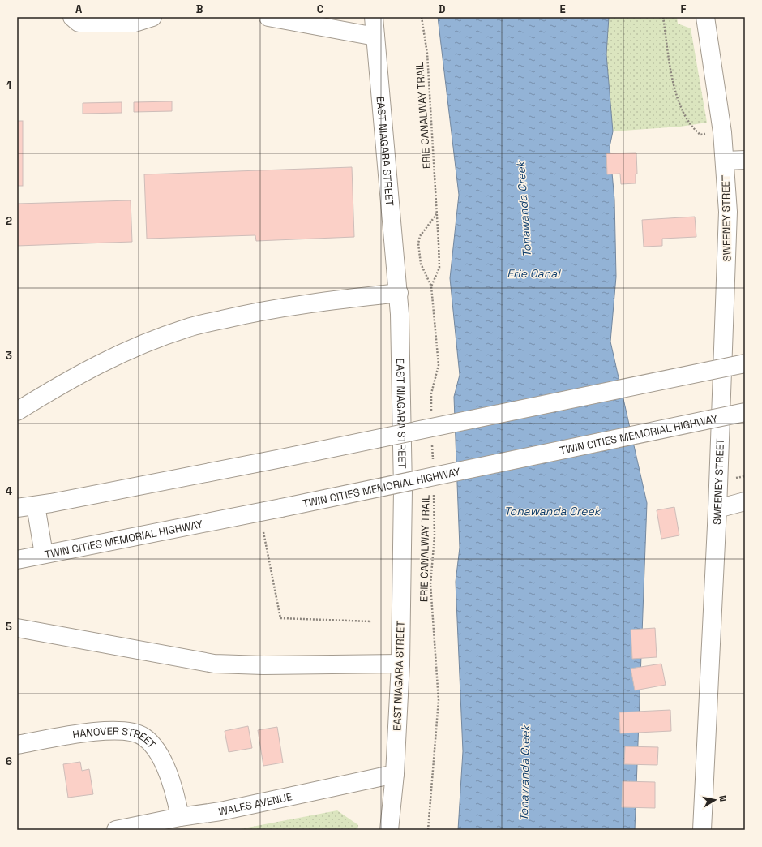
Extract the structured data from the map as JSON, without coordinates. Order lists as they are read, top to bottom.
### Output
{
  "streets": {
    "main road": [
      "EAST NIAGARA STREET",
      "SWEENEY STREET",
      "TWIN CITIES MEMORIAL HIGHWAY",
      "HANOVER STREET",
      "WALES AVENUE"
    ],
    "path": ["ERIE CANALWAY TRAIL"]
  },
  "crossings": [
    ["EAST NIAGARA STREET", "WALES AVENUE"],
    ["HANOVER STREET", "WALES AVENUE"]
  ],
  "water": ["Tonawanda Creek", "Erie Canal"],
  "north": "right",
  "grid": {
    "columns": [
      "A",
      "B",
      "C",
      "D",
      "E",
      "F"
    ],
    "rows": [
      "1",
      "2",
      "3",
      "4",
      "5",
      "6"
    ]
  }
}
